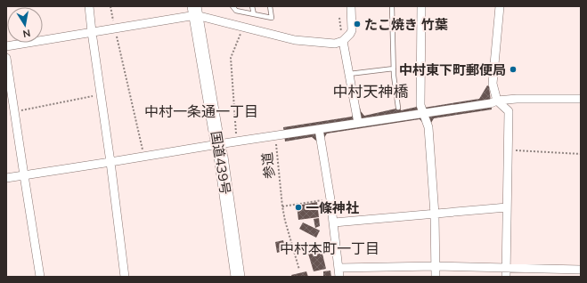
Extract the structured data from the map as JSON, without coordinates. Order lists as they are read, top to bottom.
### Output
{
  "streets": {
    "highway": ["国道439号"],
    "path": ["参道"]
  },
  "districts": ["中村天神橋", "中村一条通一丁目", "中村本町一丁目"],
  "places": ["たこ焼き 竹葉", "中村東下町郵便局", "一條神社"],
  "north": "bottom"
}
